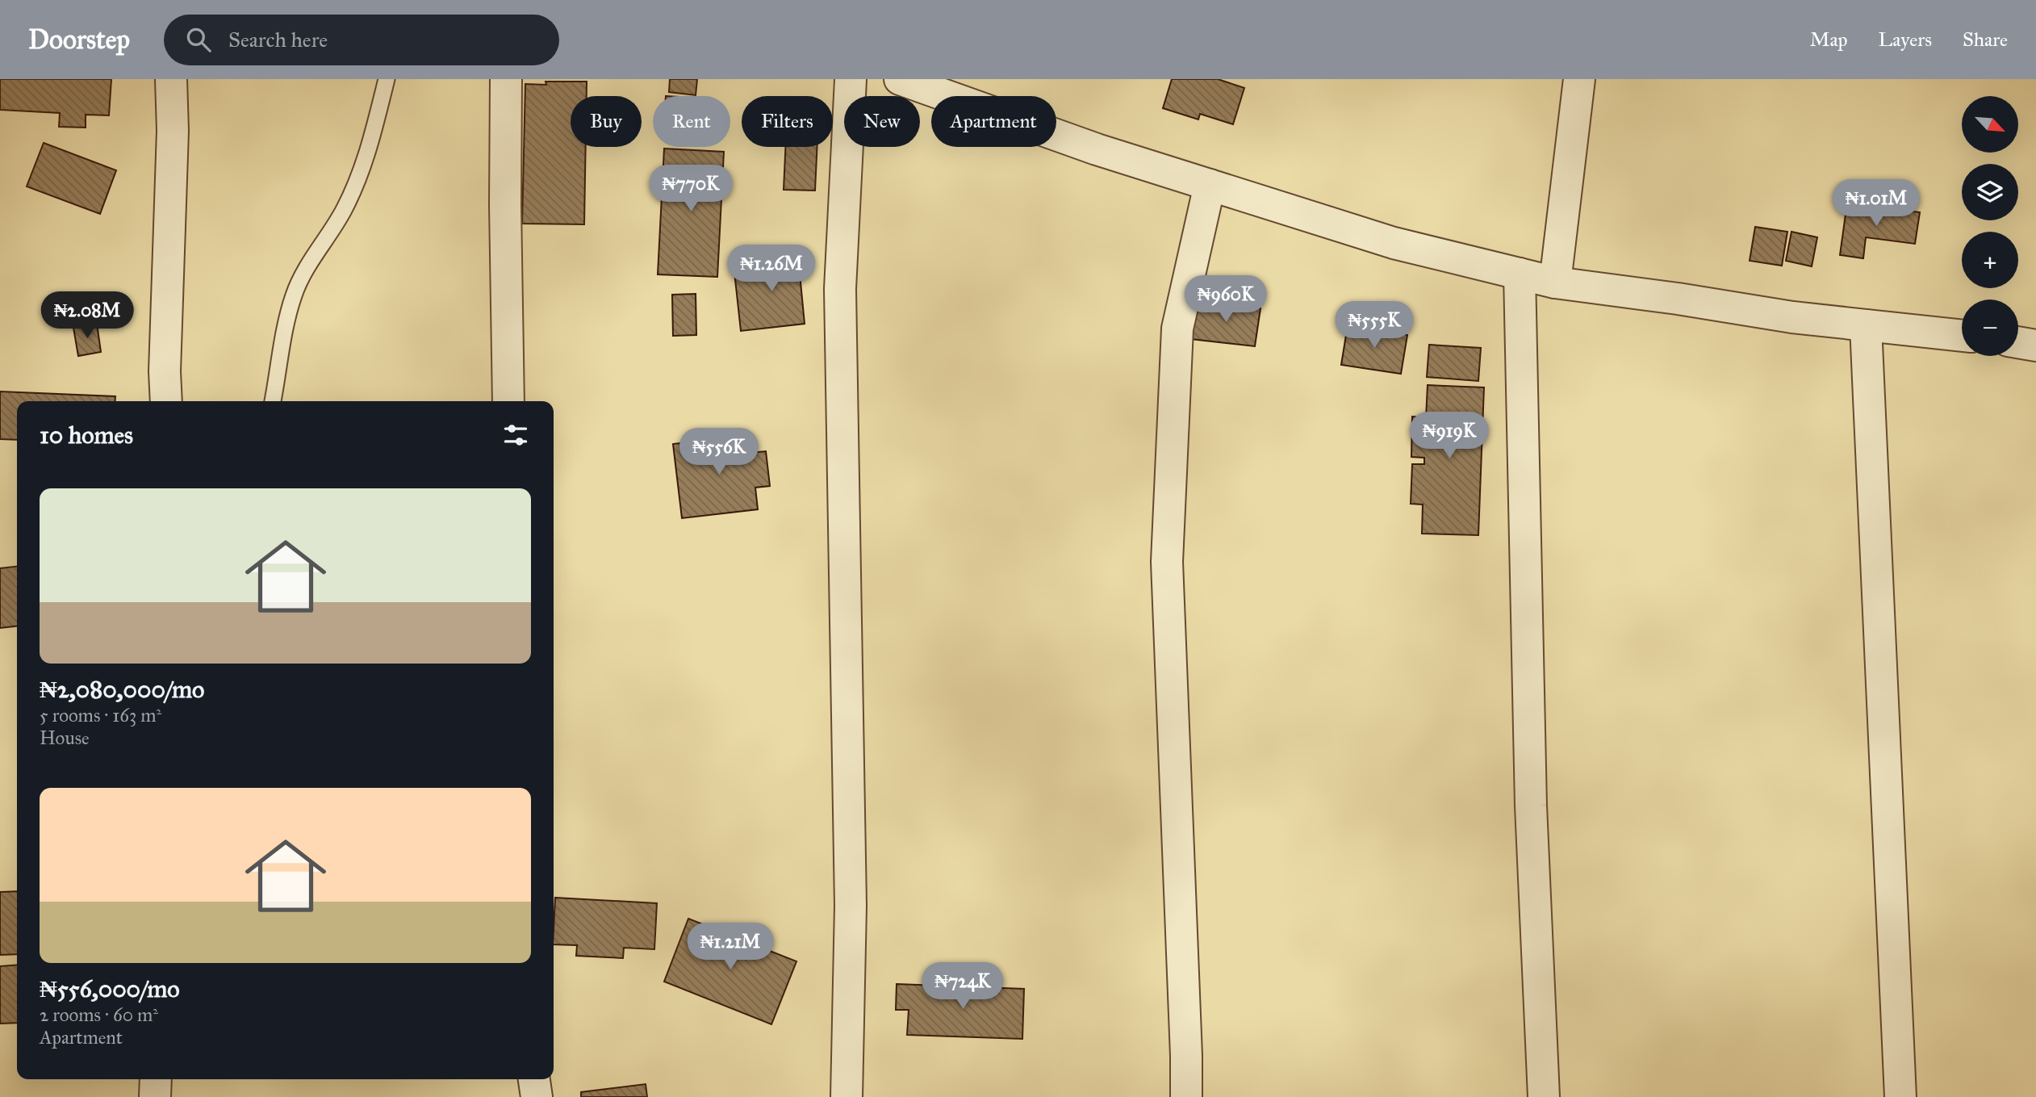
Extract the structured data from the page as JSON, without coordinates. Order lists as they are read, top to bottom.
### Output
{
  "north": "bottom right",
  "page": {
    "header": "Doorstep",
    "search": "Search here",
    "nav": ["Map", "Layers", "Share"],
    "map_buttons": ["+", "−"],
    "chip": [
      "Buy",
      "Rent",
      "Filters",
      "New",
      "Apartment"
    ],
    "price": [
      "₦770K",
      "₦1.01M",
      "₦1.26M",
      "₦960K",
      "₦2.08M",
      "₦555K",
      "₦919K",
      "₦556K",
      "₦1.21M",
      "₦724K"
    ],
    "heading": "10 homes",
    "list": [
      {
        "name": "₦2,080,000/mo",
        "note": "5 rooms · 163 m² · House"
      },
      {
        "name": "₦556,000/mo",
        "note": "2 rooms · 60 m² · Apartment"
      }
    ]
  }
}
